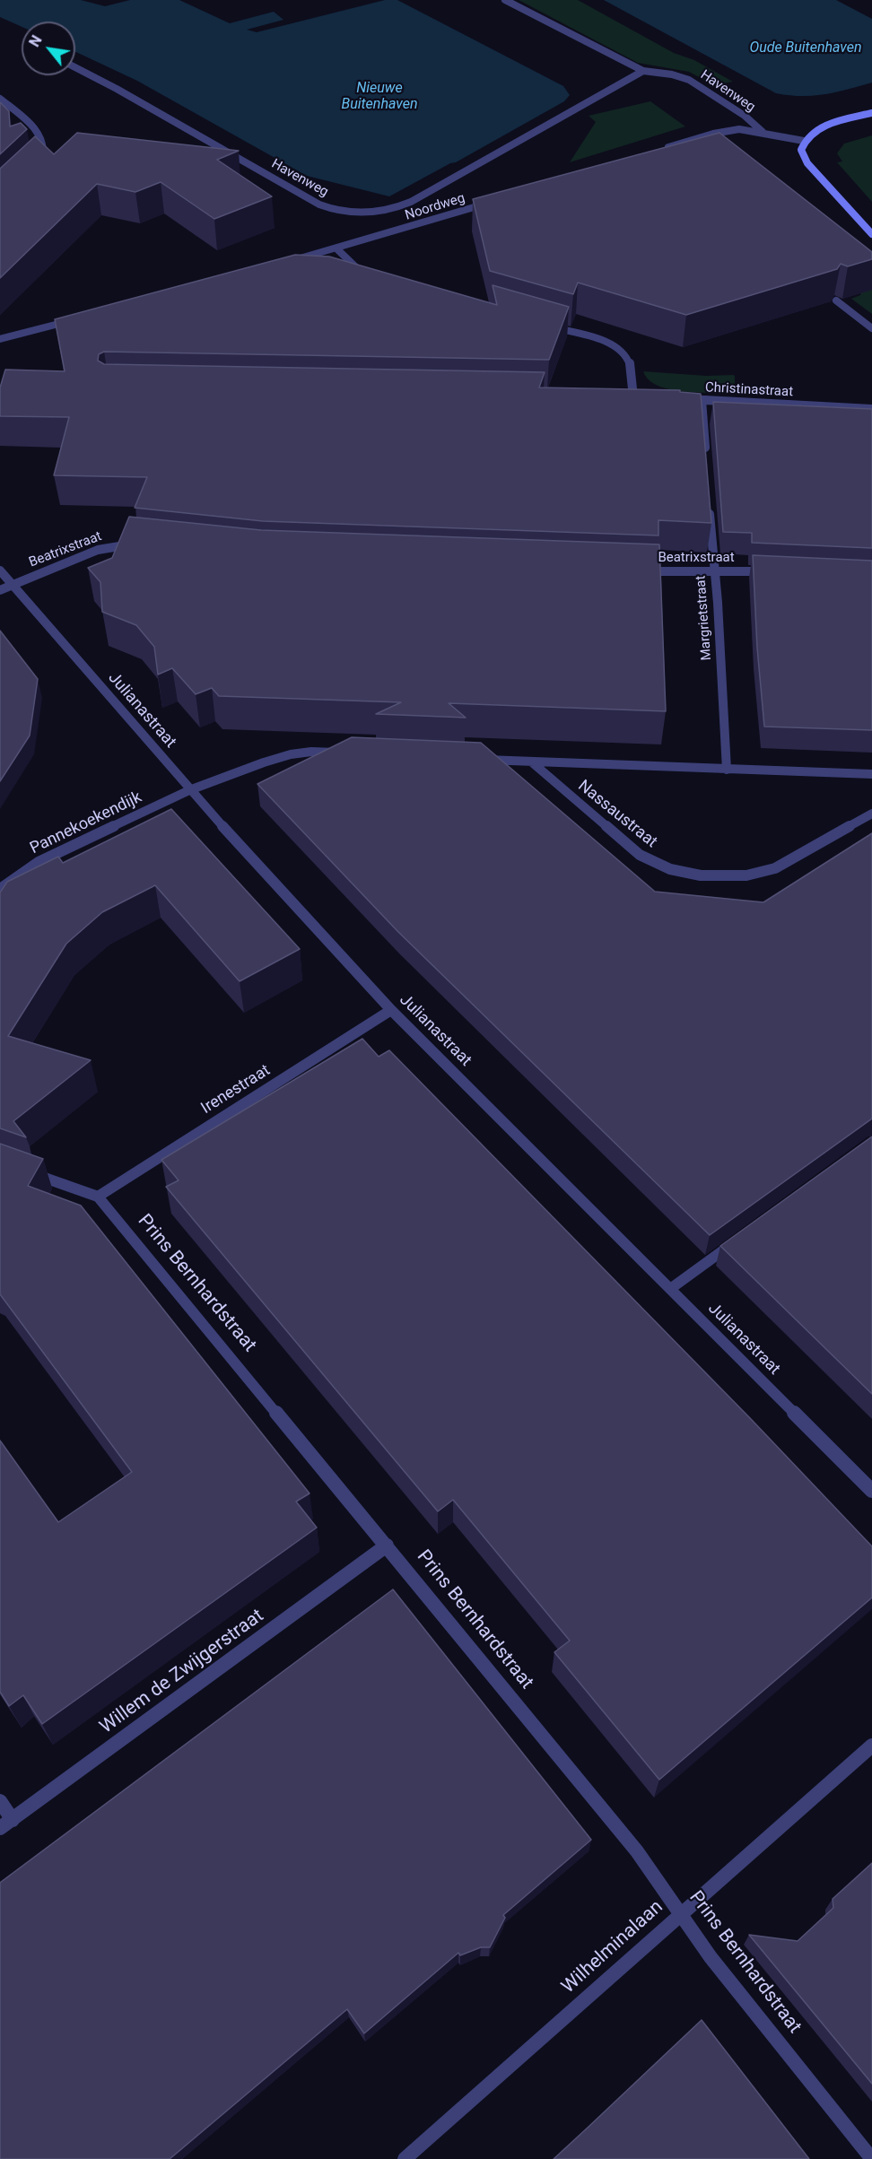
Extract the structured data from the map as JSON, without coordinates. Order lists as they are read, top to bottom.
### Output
{
  "streets": {
    "street": [
      "Havenweg",
      "Noordweg",
      "Christinastraat",
      "Beatrixstraat",
      "Margrietstraat",
      "Julianastraat",
      "Nassaustraat",
      "Pannekoekendijk",
      "Irenestraat",
      "Prins Bernhardstraat",
      "Willem de Zwijgerstraat",
      "Wilhelminalaan"
    ]
  },
  "crossings": [
    ["Beatrixstraat", "Margrietstraat"],
    ["Beatrixstraat", "Julianastraat"],
    ["Margrietstraat", "Nassaustraat"],
    ["Julianastraat", "Pannekoekendijk"],
    ["Julianastraat", "Irenestraat"],
    ["Irenestraat", "Prins Bernhardstraat"],
    ["Prins Bernhardstraat", "Willem de Zwijgerstraat"],
    ["Prins Bernhardstraat", "Wilhelminalaan"]
  ],
  "water": ["Oude Buitenhaven", "Nieuwe Buitenhaven"],
  "north": "top left"
}
